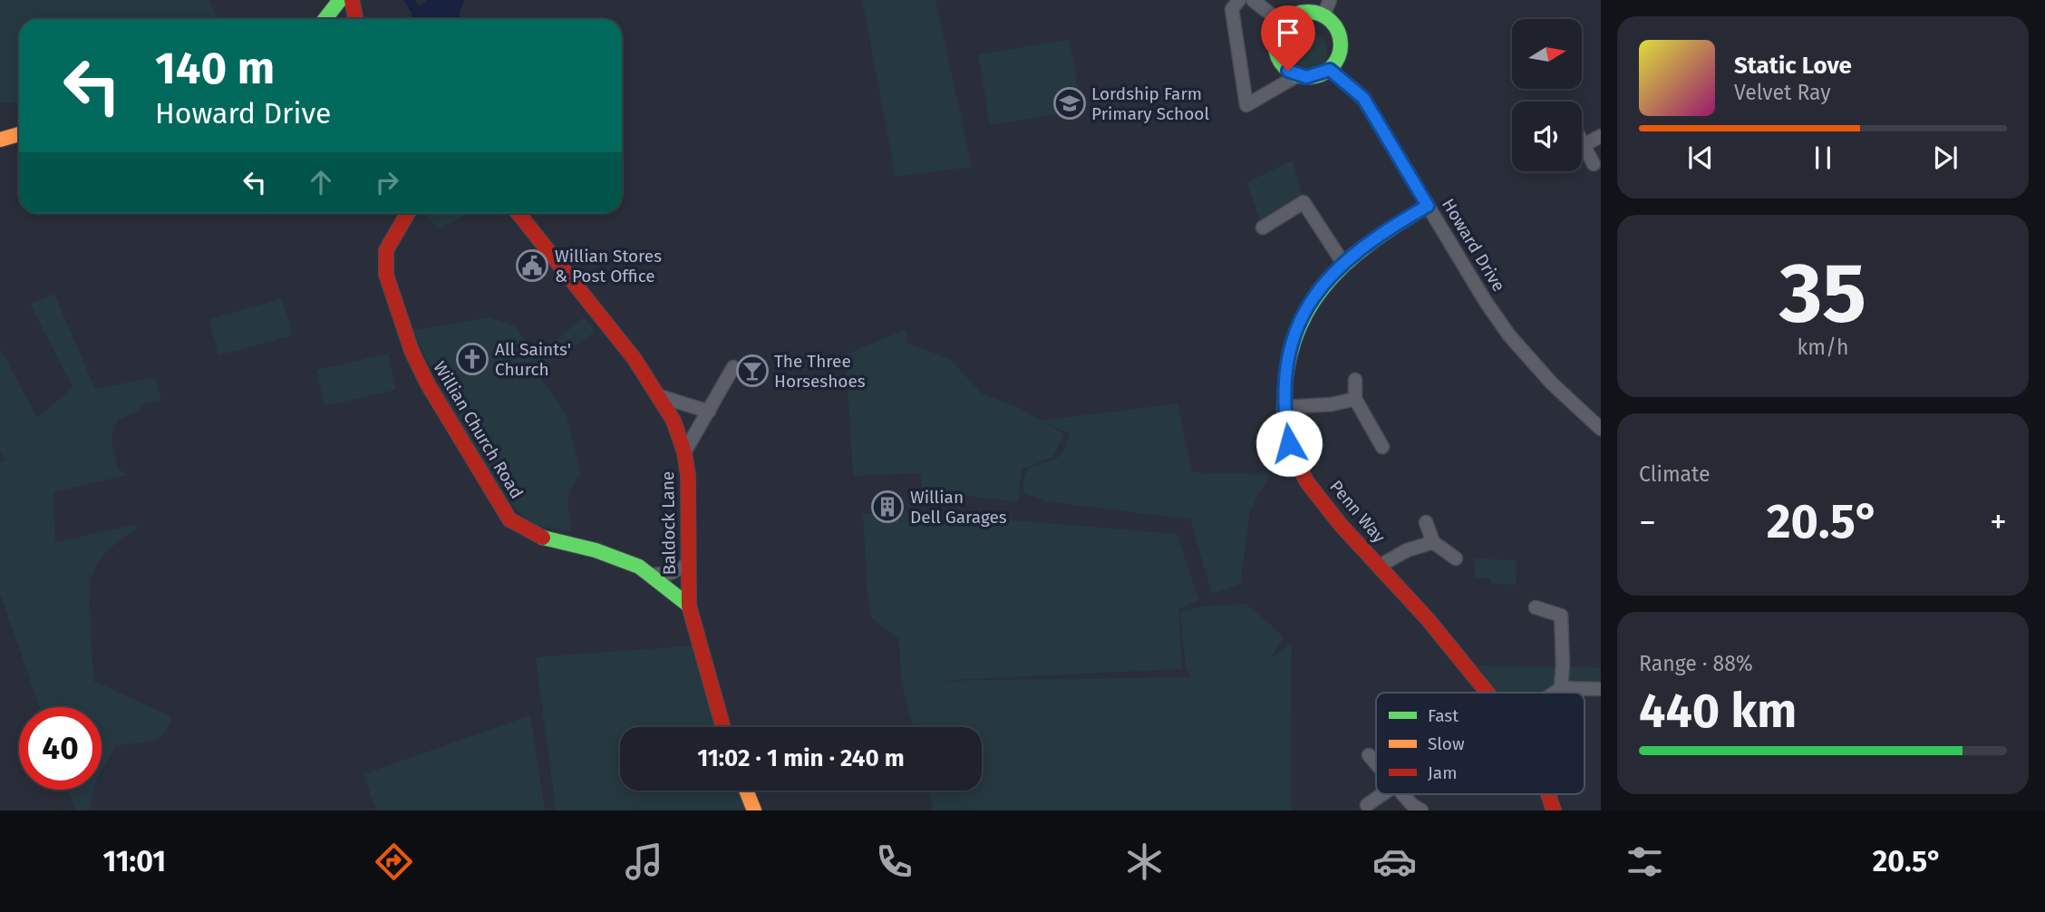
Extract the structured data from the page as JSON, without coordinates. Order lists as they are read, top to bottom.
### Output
{
  "streets": {
    "street": [
      "Howard Drive",
      "Willian Church Road",
      "Penn Way",
      "Baldock Lane"
    ]
  },
  "crossings": [
    ["Howard Drive", "Penn Way"],
    ["Willian Church Road", "Baldock Lane"]
  ],
  "places": {
    "school or university": ["Lordship Farm Primary School"],
    "public building": ["Willian Stores & Post Office"],
    "church": ["All Saints' Church"],
    "bar": ["The Three Horseshoes"],
    "building": ["Willian Dell Garages"]
  },
  "legend": ["Fast", "Slow", "Jam"],
  "north": "right",
  "page": {
    "turn": ["140 m", "Howard Drive"],
    "song": ["Static Love", "Velvet Ray"],
    "tile": [
      ["35", "km/h"],
      "Climate",
      ["Range · 88%", "440 km"]
    ],
    "heat": ["−", "20.5°", "+"],
    "limit": "40",
    "trip": "11:02 · 1 min · 240 m",
    "tabs": ["11:01", "20.5°"]
  }
}
